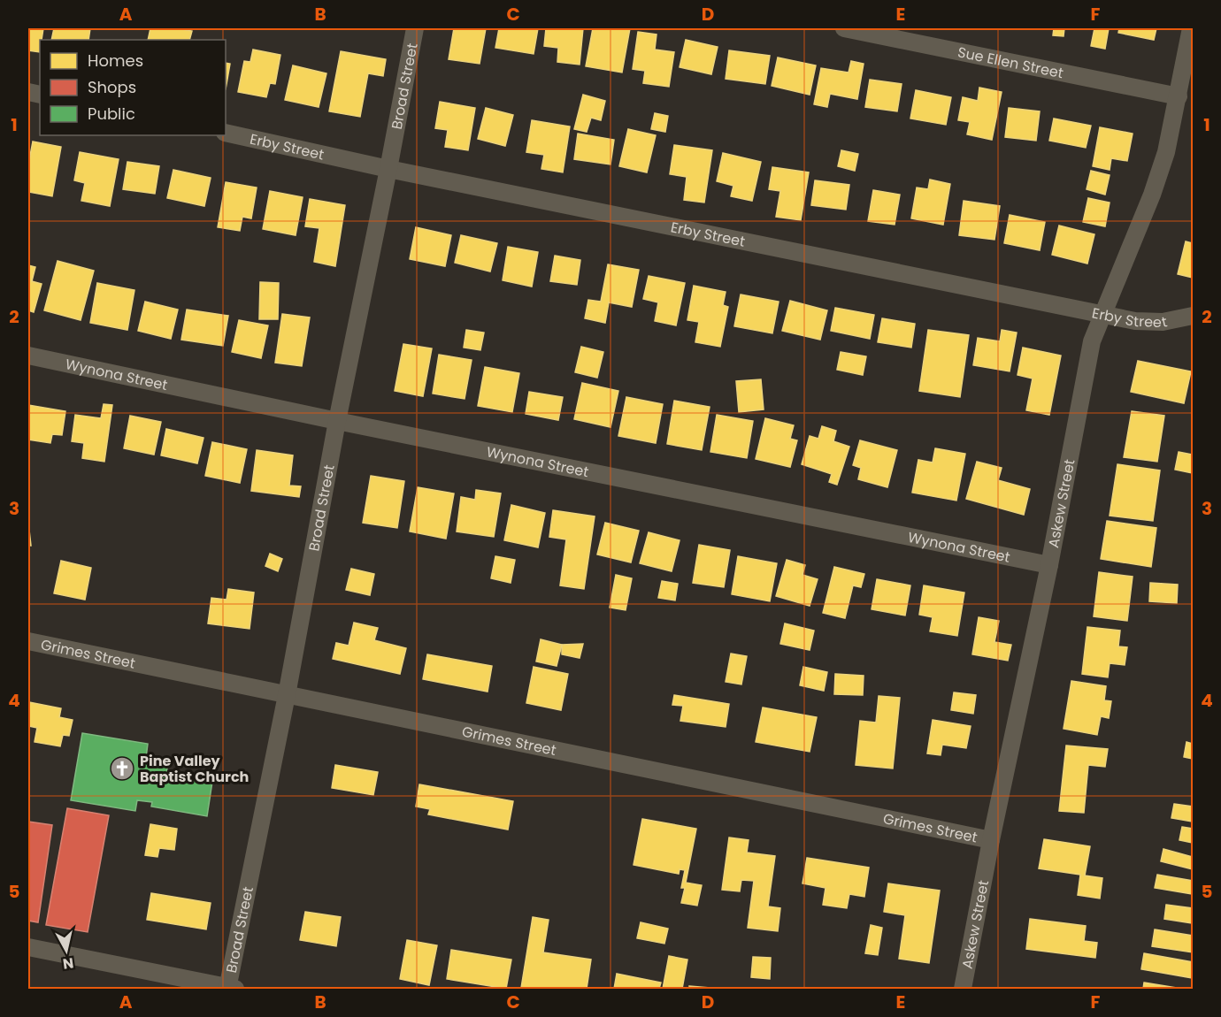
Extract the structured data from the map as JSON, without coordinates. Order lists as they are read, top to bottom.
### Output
{
  "streets": {
    "street": [
      "Sue Ellen Street",
      "Broad Street",
      "Erby Street",
      "Wynona Street",
      "Askew Street",
      "Grimes Street"
    ]
  },
  "crossings": [
    ["Sue Ellen Street", "Askew Street"],
    ["Broad Street", "Erby Street"],
    ["Broad Street", "Wynona Street"],
    ["Broad Street", "Grimes Street"],
    ["Erby Street", "Askew Street"],
    ["Wynona Street", "Askew Street"],
    ["Askew Street", "Grimes Street"]
  ],
  "places": {
    "church": ["Pine Valley Baptist Church"]
  },
  "legend": ["Homes", "Shops", "Public"],
  "north": "bottom",
  "grid": {
    "columns": [
      "A",
      "B",
      "C",
      "D",
      "E",
      "F"
    ],
    "rows": [
      "1",
      "2",
      "3",
      "4",
      "5"
    ]
  }
}
